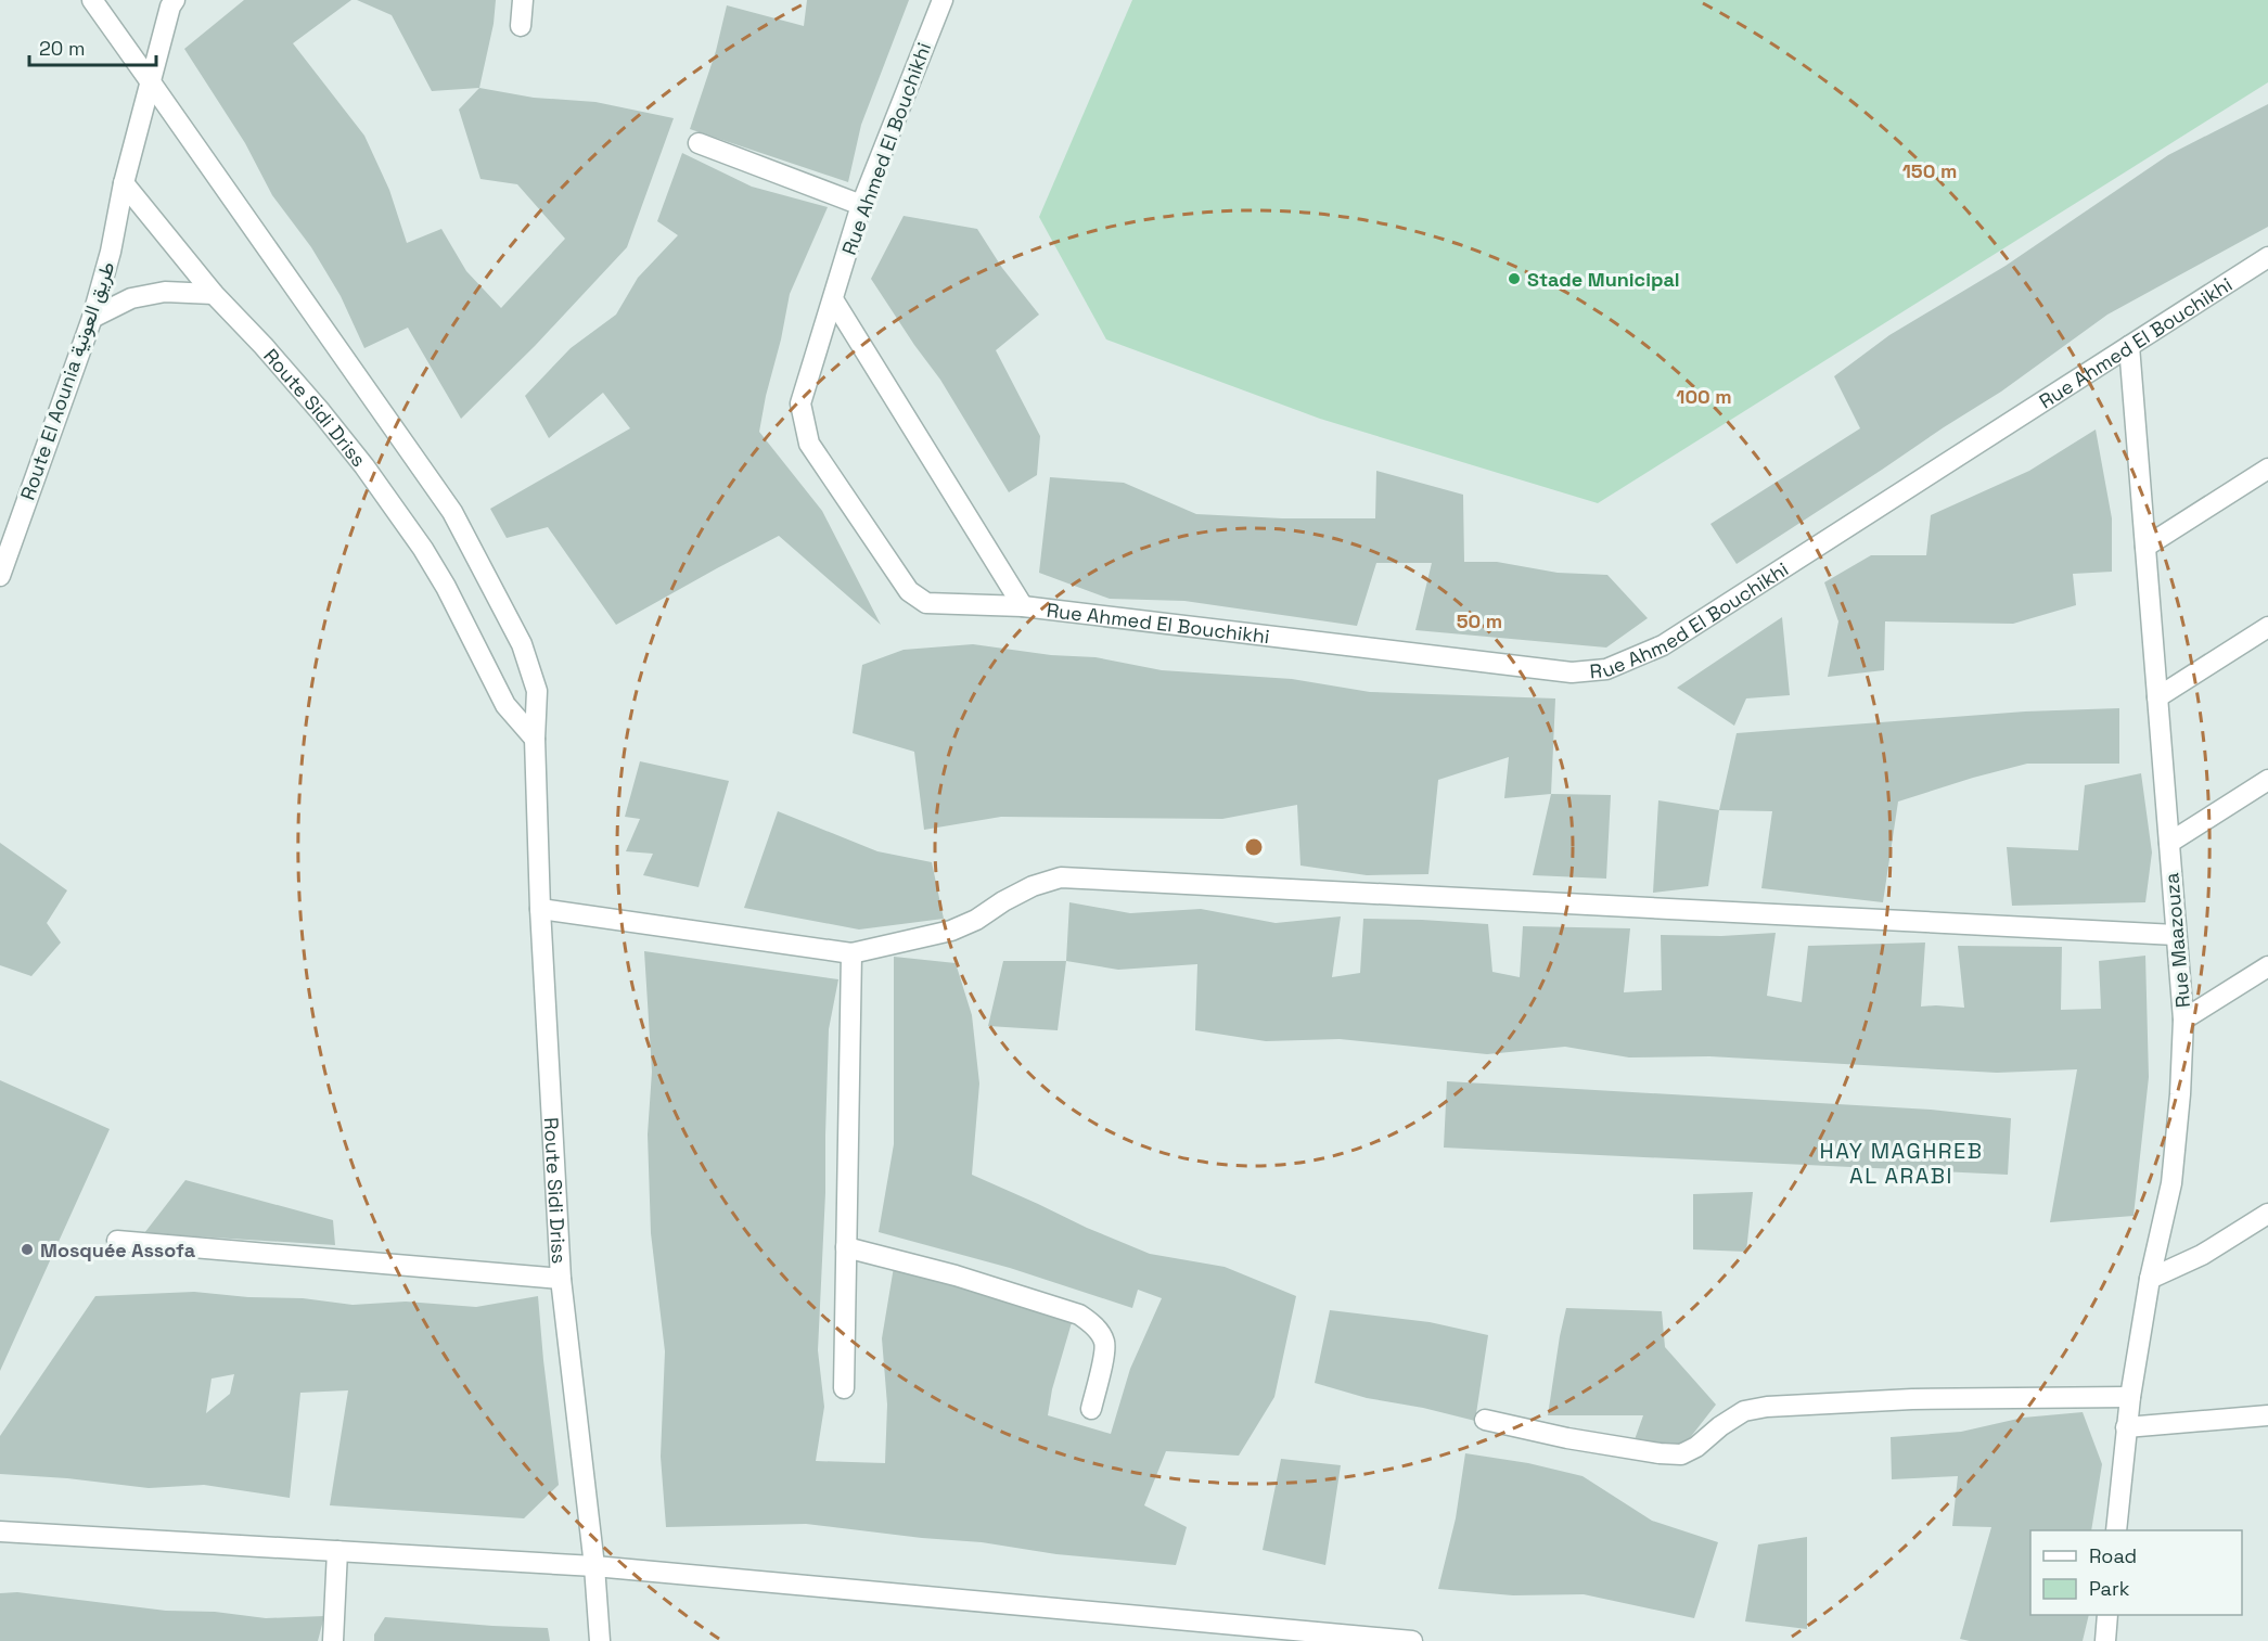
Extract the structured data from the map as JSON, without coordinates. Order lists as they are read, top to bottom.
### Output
{
  "streets": {
    "street": [
      "Rue Ahmed El Bouchikhi",
      "Route El Aounia طريق العونية",
      "Route Sidi Driss",
      "Rue Maazouza"
    ]
  },
  "crossings": [
    ["Rue Ahmed El Bouchikhi", "Rue Maazouza"],
    ["Route El Aounia طريق العونية", "Route Sidi Driss"]
  ],
  "districts": ["HAY MAGHREB AL ARABI"],
  "places": ["Stade Municipal", "Mosquée Assofa"],
  "legend": ["Road", "Park"],
  "scale_bar": "20 m",
  "rings": ["150 m", "100 m", "50 m"]
}
